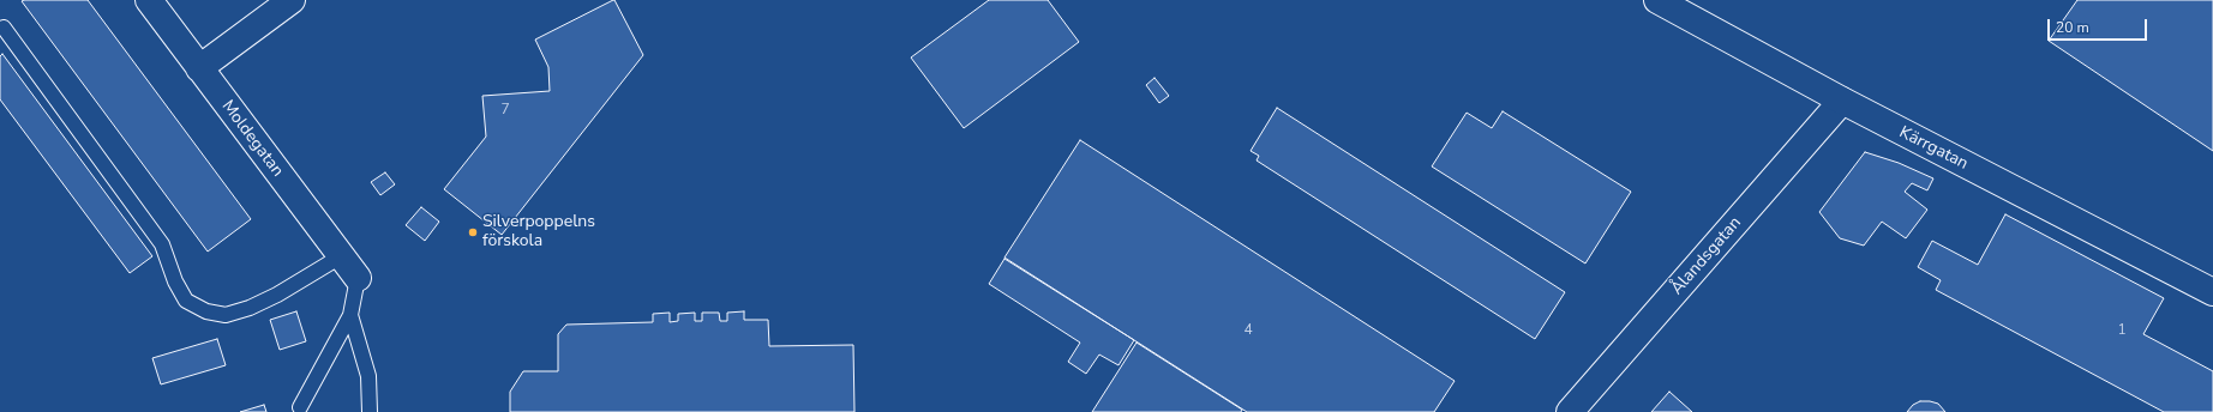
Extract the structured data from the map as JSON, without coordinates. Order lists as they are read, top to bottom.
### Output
{
  "streets": {
    "street": ["Moldegatan", "Kärrgatan", "Ålandsgatan"]
  },
  "crossings": [
    ["Kärrgatan", "Ålandsgatan"]
  ],
  "places": ["Silverpoppelns förskola"],
  "house_numbers": ["7", "4", "1"],
  "scale_bar": "20 m"
}
